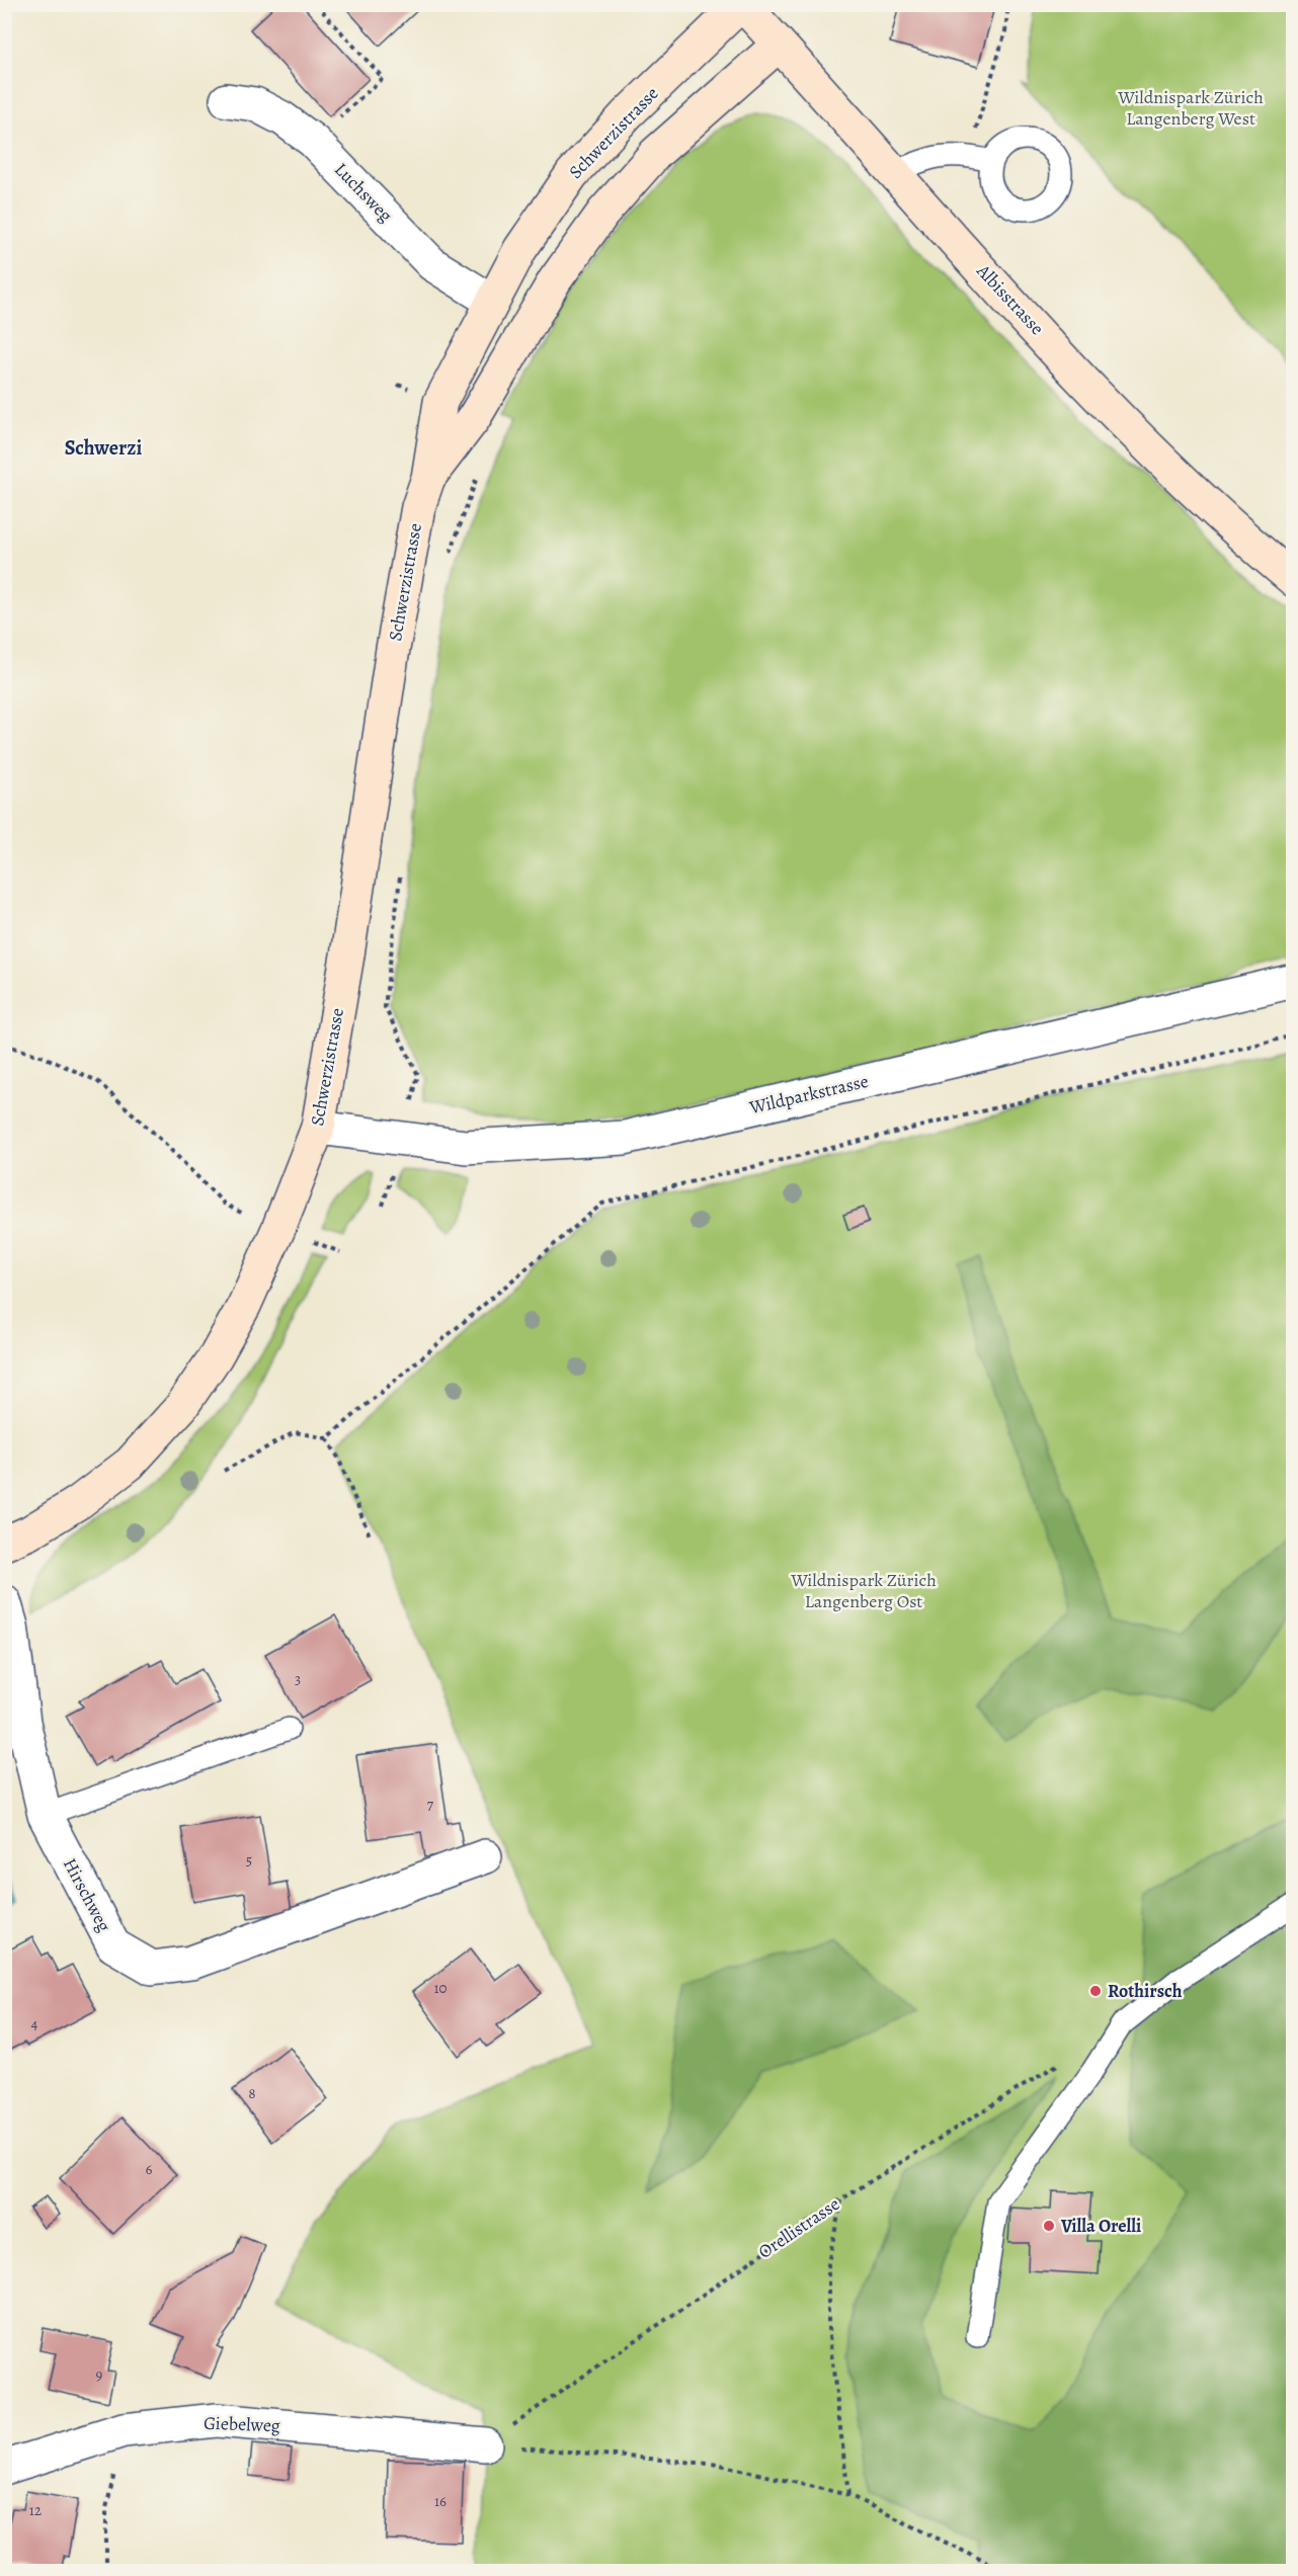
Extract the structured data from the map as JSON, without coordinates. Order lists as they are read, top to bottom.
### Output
{
  "streets": {
    "main road": ["Schwerzistrasse", "Albisstrasse"],
    "street": [
      "Luchsweg",
      "Wildparkstrasse",
      "Hirschweg",
      "Giebelweg"
    ],
    "path": ["Orellistrasse"]
  },
  "crossings": [
    ["Schwerzistrasse", "Luchsweg"],
    ["Schwerzistrasse", "Albisstrasse"],
    ["Schwerzistrasse", "Wildparkstrasse"],
    ["Orellistrasse", "Giebelweg"]
  ],
  "districts": ["Schwerzi"],
  "parks": ["Wildnispark Zürich Langenberg West", "Wildnispark Zürich Langenberg Ost"],
  "places": ["Rothirsch", "Villa Orelli"],
  "house_numbers": [
    "3",
    "7",
    "5",
    "10",
    "4",
    "8",
    "6",
    "9",
    "16",
    "12"
  ]
}
